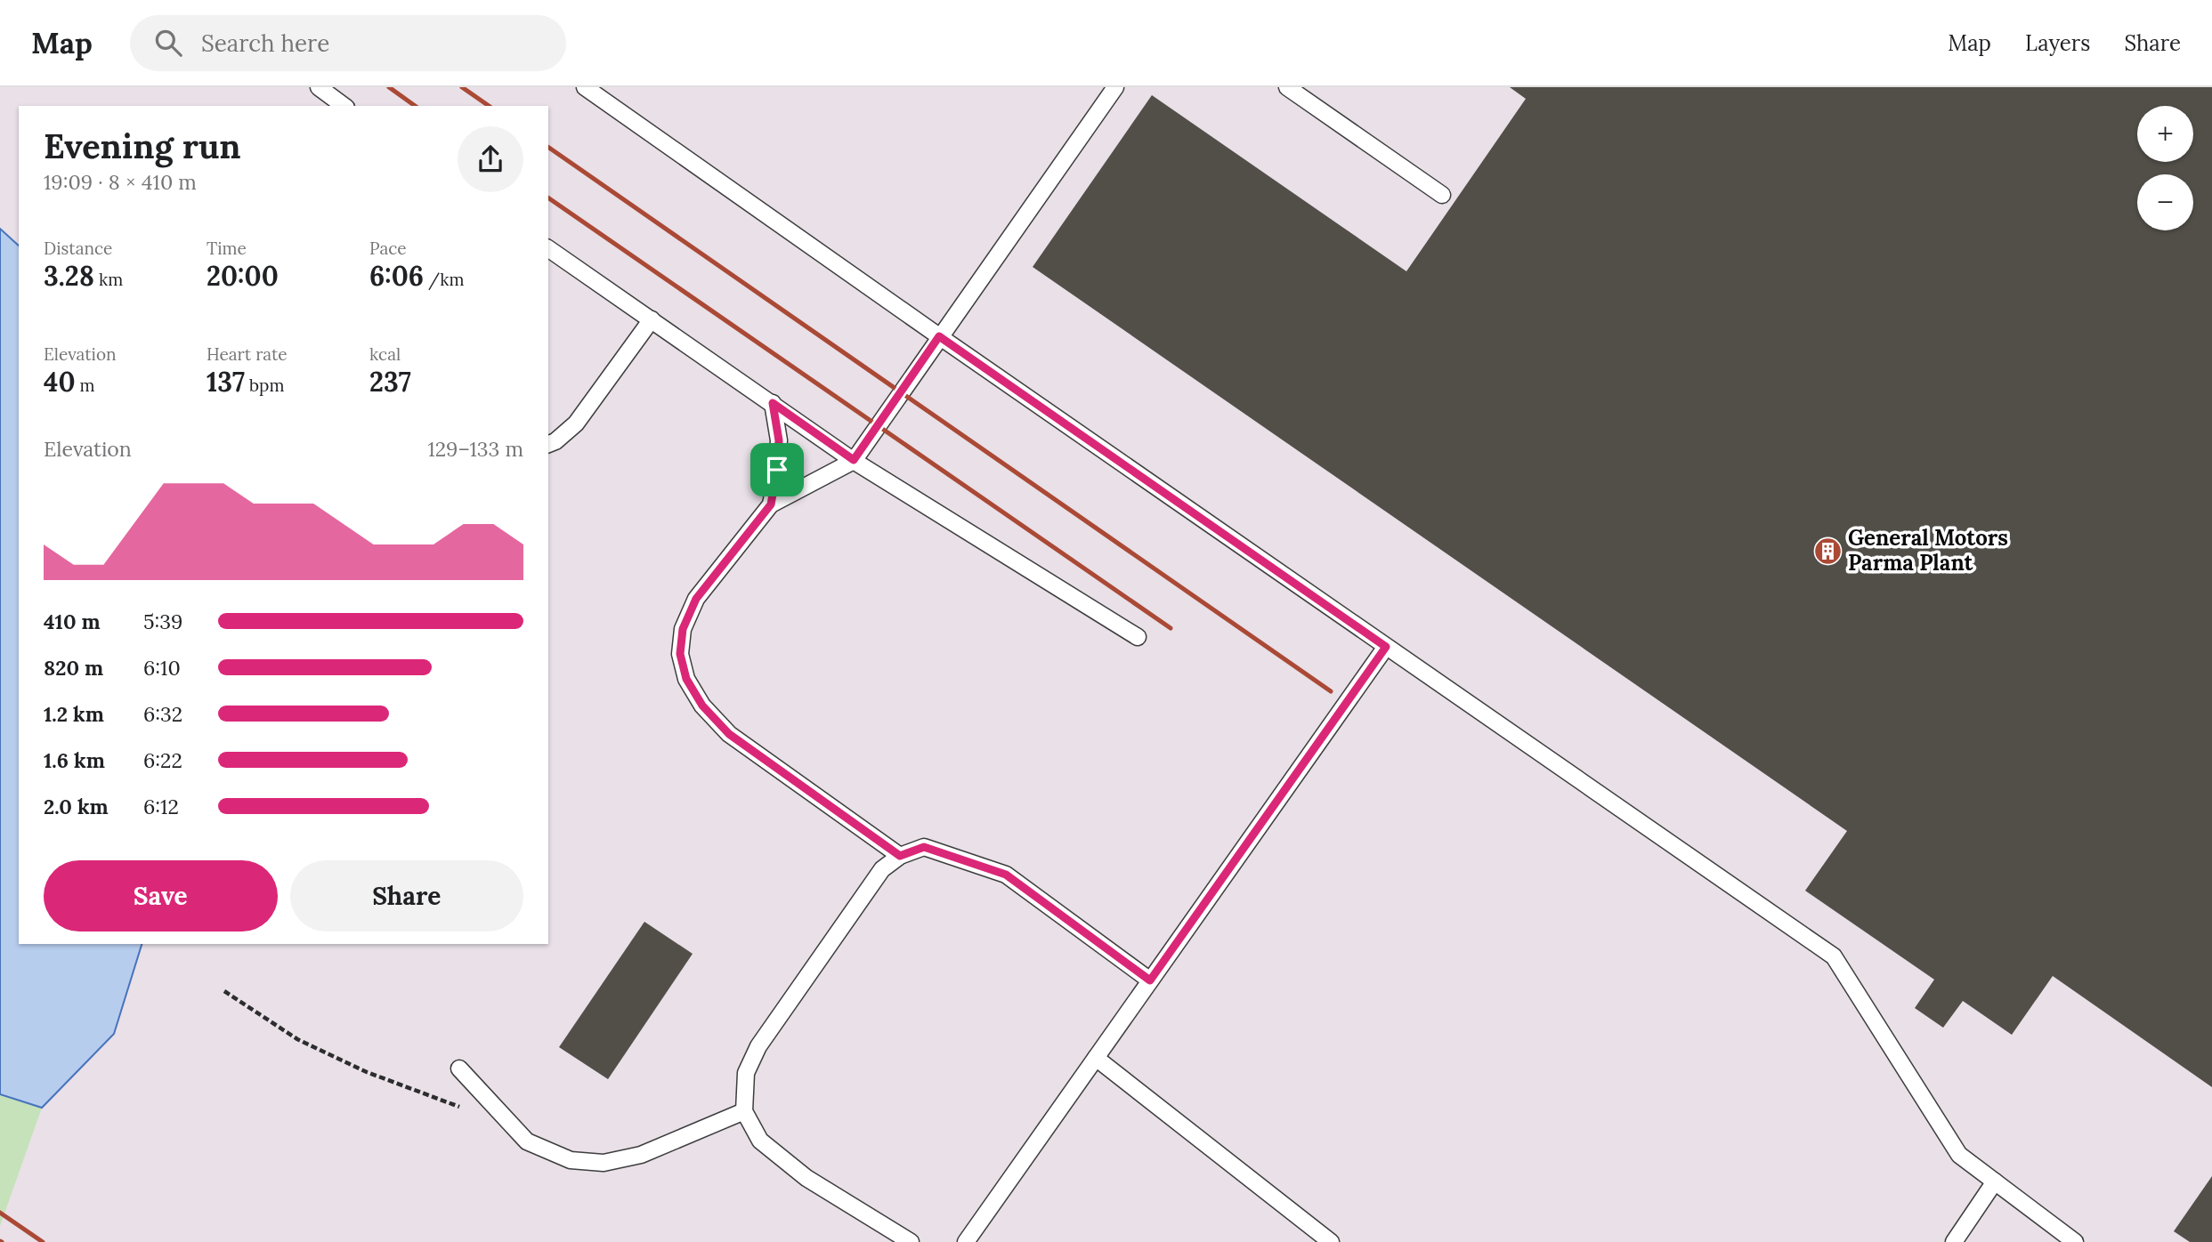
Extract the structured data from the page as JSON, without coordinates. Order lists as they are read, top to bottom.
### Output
{
  "places": {
    "building": ["General Motors Parma Plant"]
  },
  "page": {
    "header": "Map",
    "search": "Search here",
    "nav": ["Map", "Layers", "Share"],
    "map_buttons": ["+", "−"],
    "heading": ["Evening run", "19:09 · 8 × 410 m"],
    "stats": [
      ["Distance", "3.28 km"],
      ["Time", "20:00"],
      ["Pace", "6:06 /km"],
      ["Elevation", "40 m"],
      ["Heart rate", "137 bpm"],
      ["kcal", "237"]
    ],
    "chart": ["Elevation", "129–133 m"],
    "list": [
      {
        "name": "410 m",
        "note": "5:39"
      },
      {
        "name": "820 m",
        "note": "6:10"
      },
      {
        "name": "1.2 km",
        "note": "6:32"
      },
      {
        "name": "1.6 km",
        "note": "6:22"
      },
      {
        "name": "2.0 km",
        "note": "6:12"
      }
    ],
    "buttons": ["Save", "Share"]
  }
}
